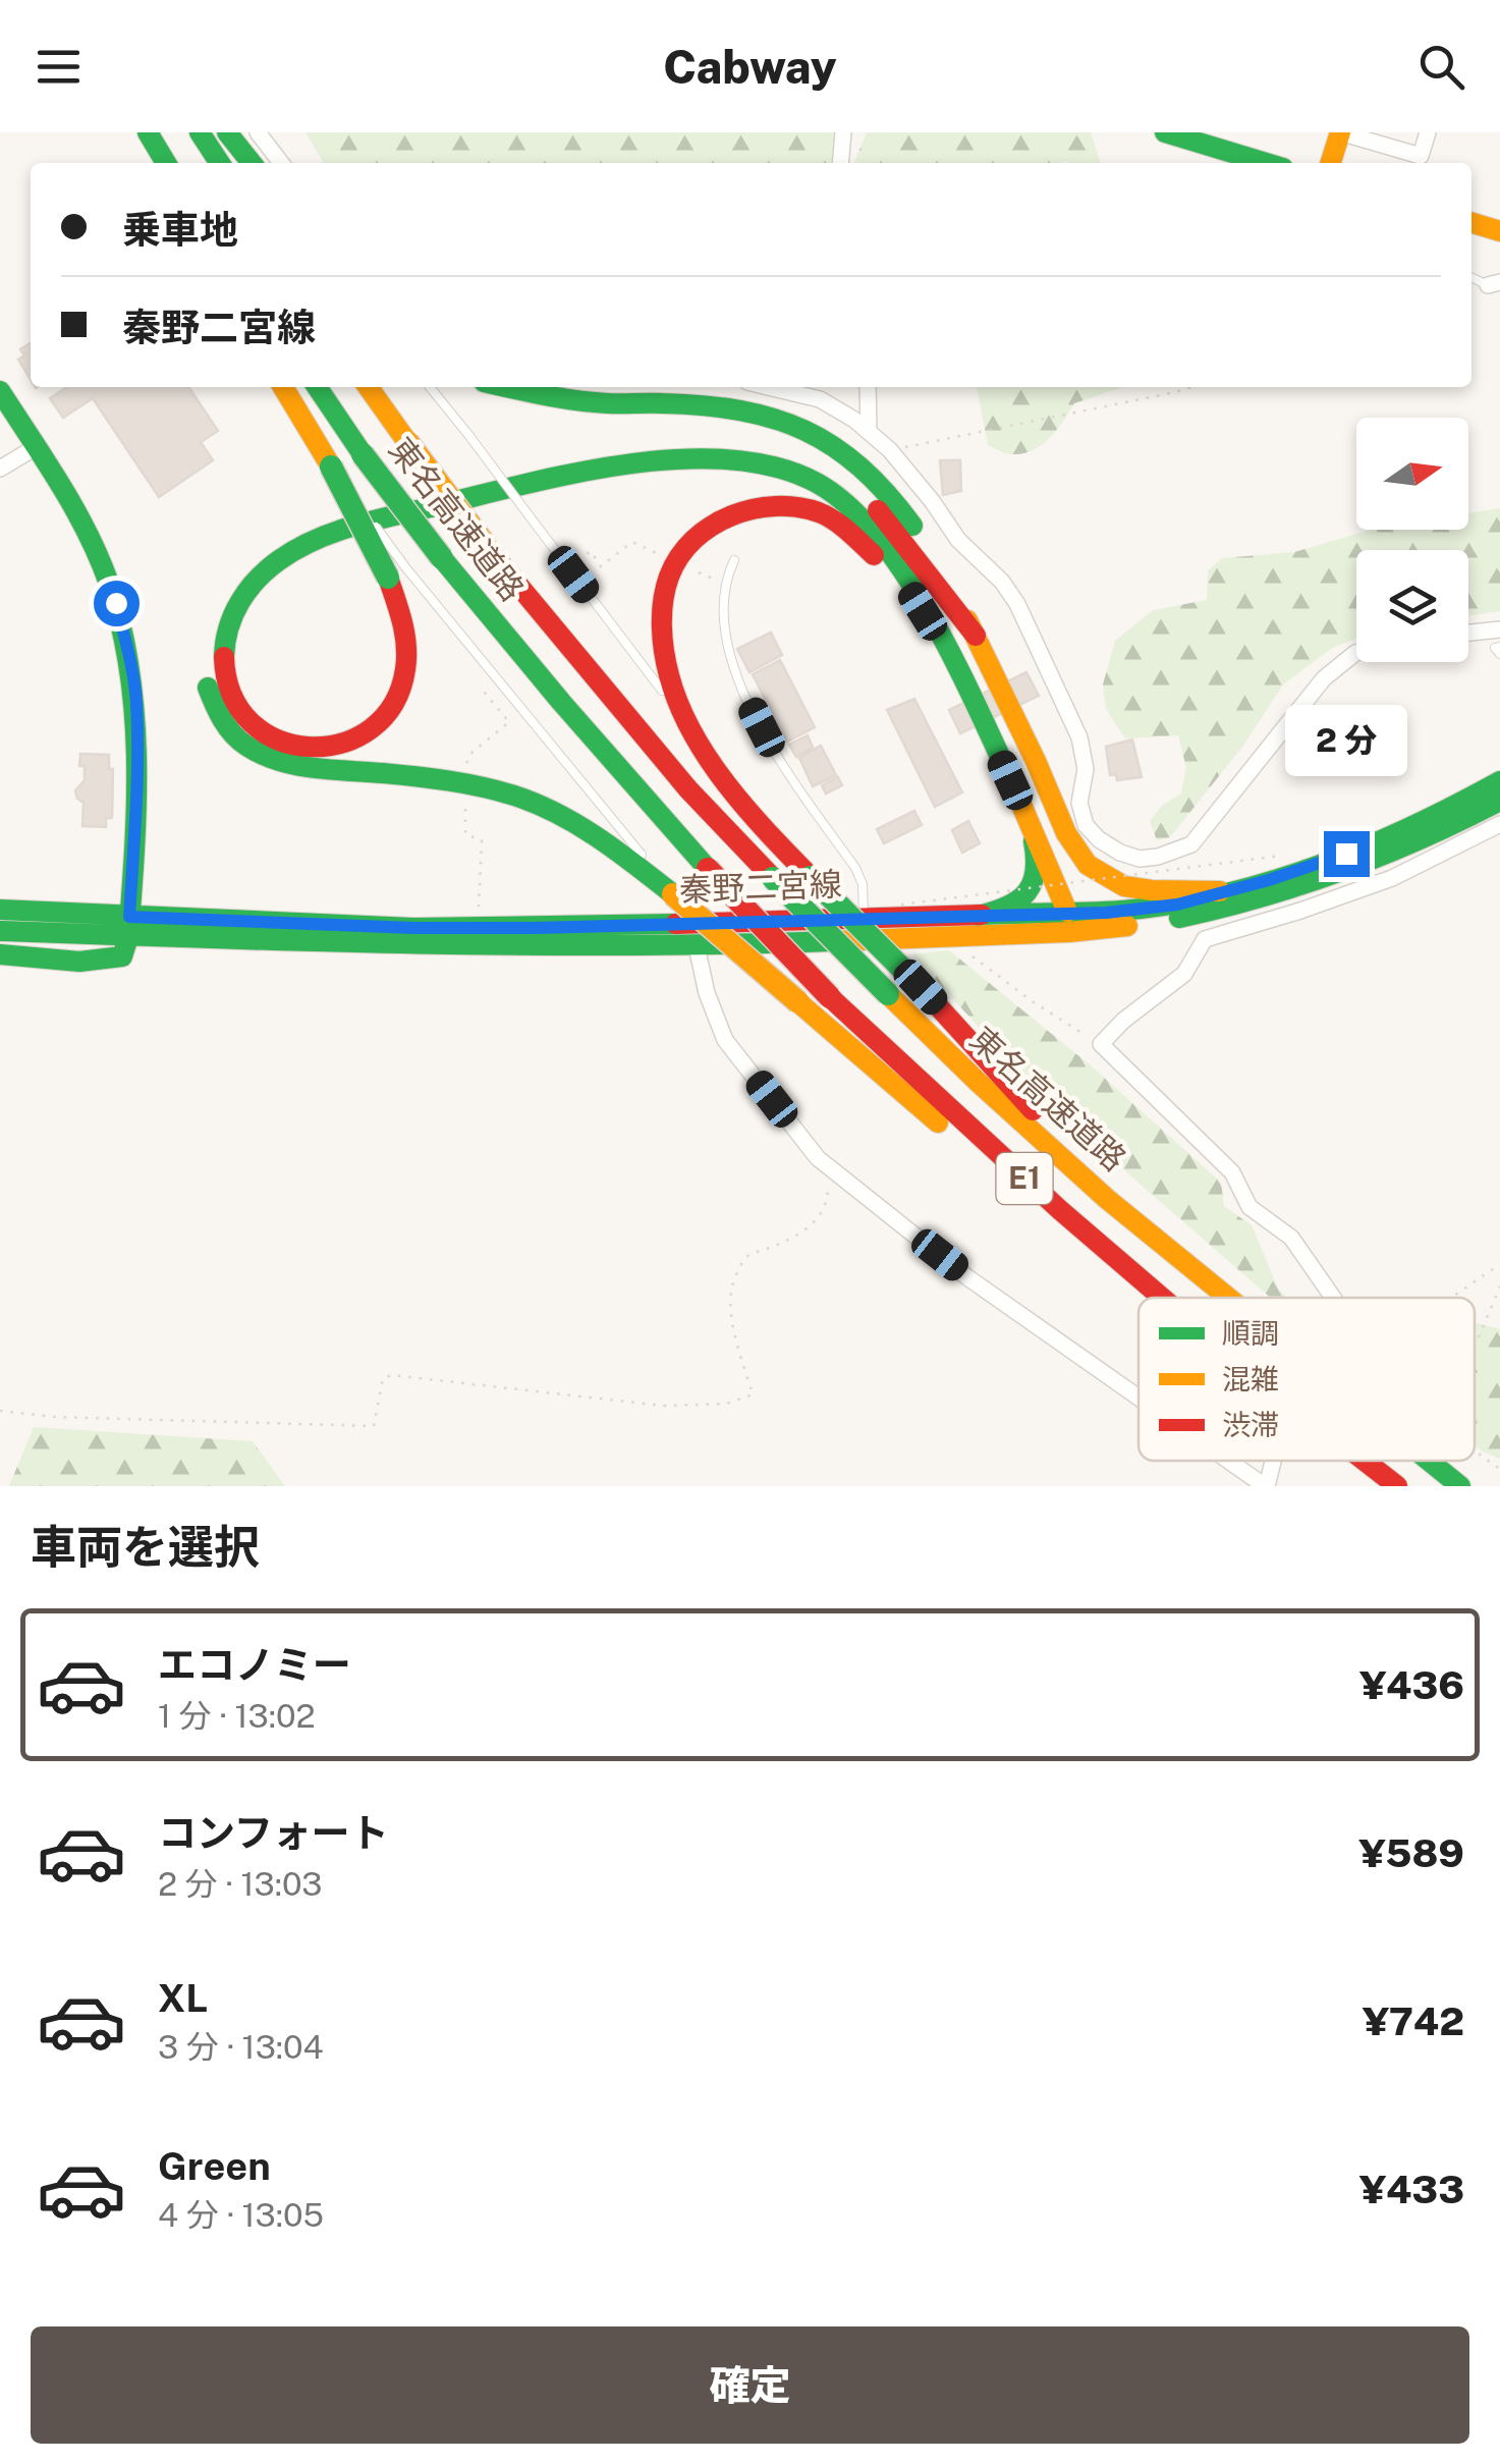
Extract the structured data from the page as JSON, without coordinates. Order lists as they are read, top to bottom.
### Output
{
  "streets": {
    "main road": ["東名高速道路", "秦野二宮線", "E1"]
  },
  "legend": ["順調", "混雑", "渋滞"],
  "north": "right",
  "page": {
    "header": "Cabway",
    "banner": ["乗車地", "秦野二宮線"],
    "bubble": "2 分",
    "heading": "車両を選択",
    "list": [
      {
        "name": "エコノミー",
        "note": "1 分 · 13:02",
        "value": "¥436"
      },
      {
        "name": "コンフォート",
        "note": "2 分 · 13:03",
        "value": "¥589"
      },
      {
        "name": "XL",
        "note": "3 分 · 13:04",
        "value": "¥742"
      },
      {
        "name": "Green",
        "note": "4 分 · 13:05",
        "value": "¥433"
      }
    ],
    "buttons": "確定"
  }
}
